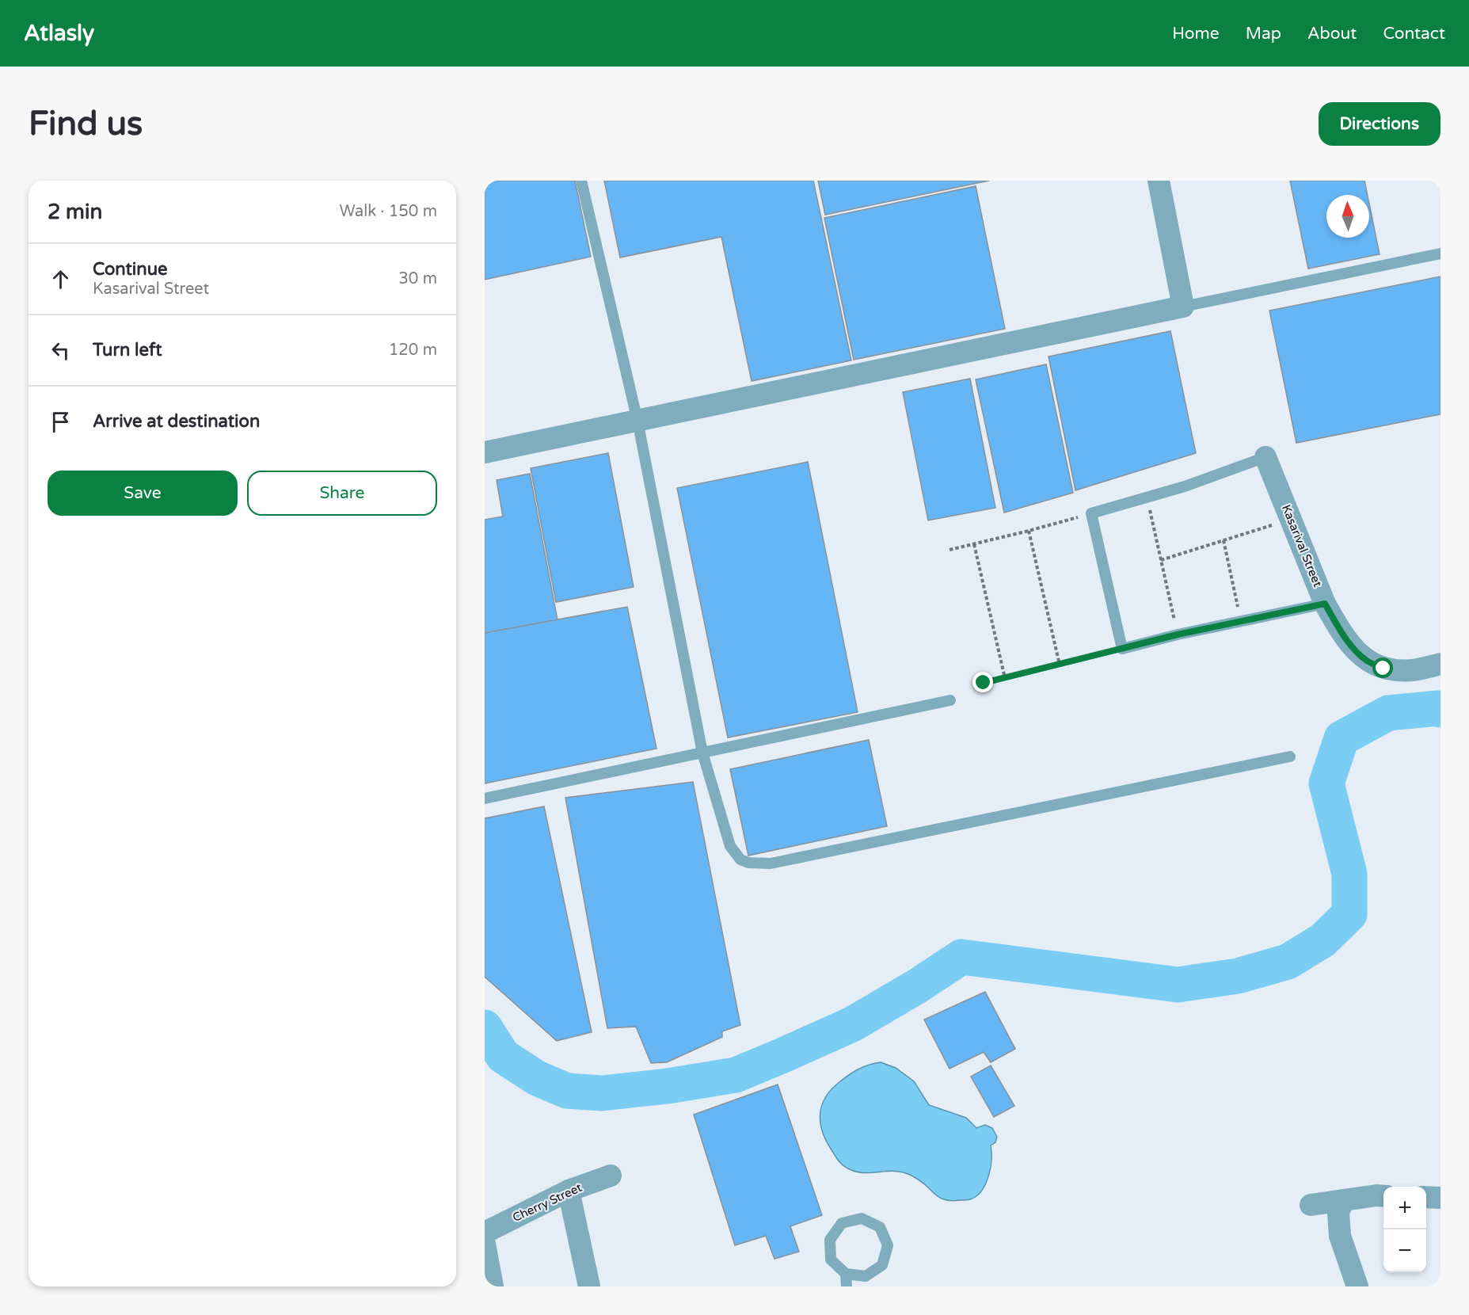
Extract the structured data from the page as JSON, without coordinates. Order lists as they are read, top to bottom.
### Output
{
  "streets": {
    "street": ["Kasarival Street", "Cherry Street"]
  },
  "north": "top",
  "page": {
    "header": "Atlasly",
    "nav": [
      "Home",
      "Map",
      "About",
      "Contact"
    ],
    "buttons": [
      "Directions",
      ["Save", "Share"]
    ],
    "title": "Find us",
    "heading": ["2 min", "Walk · 150 m"],
    "list": [
      ["Continue", "Kasarival Street", "30 m"],
      ["Turn left", "120 m"],
      "Arrive at destination"
    ],
    "map_buttons": ["+", "−"]
  }
}
